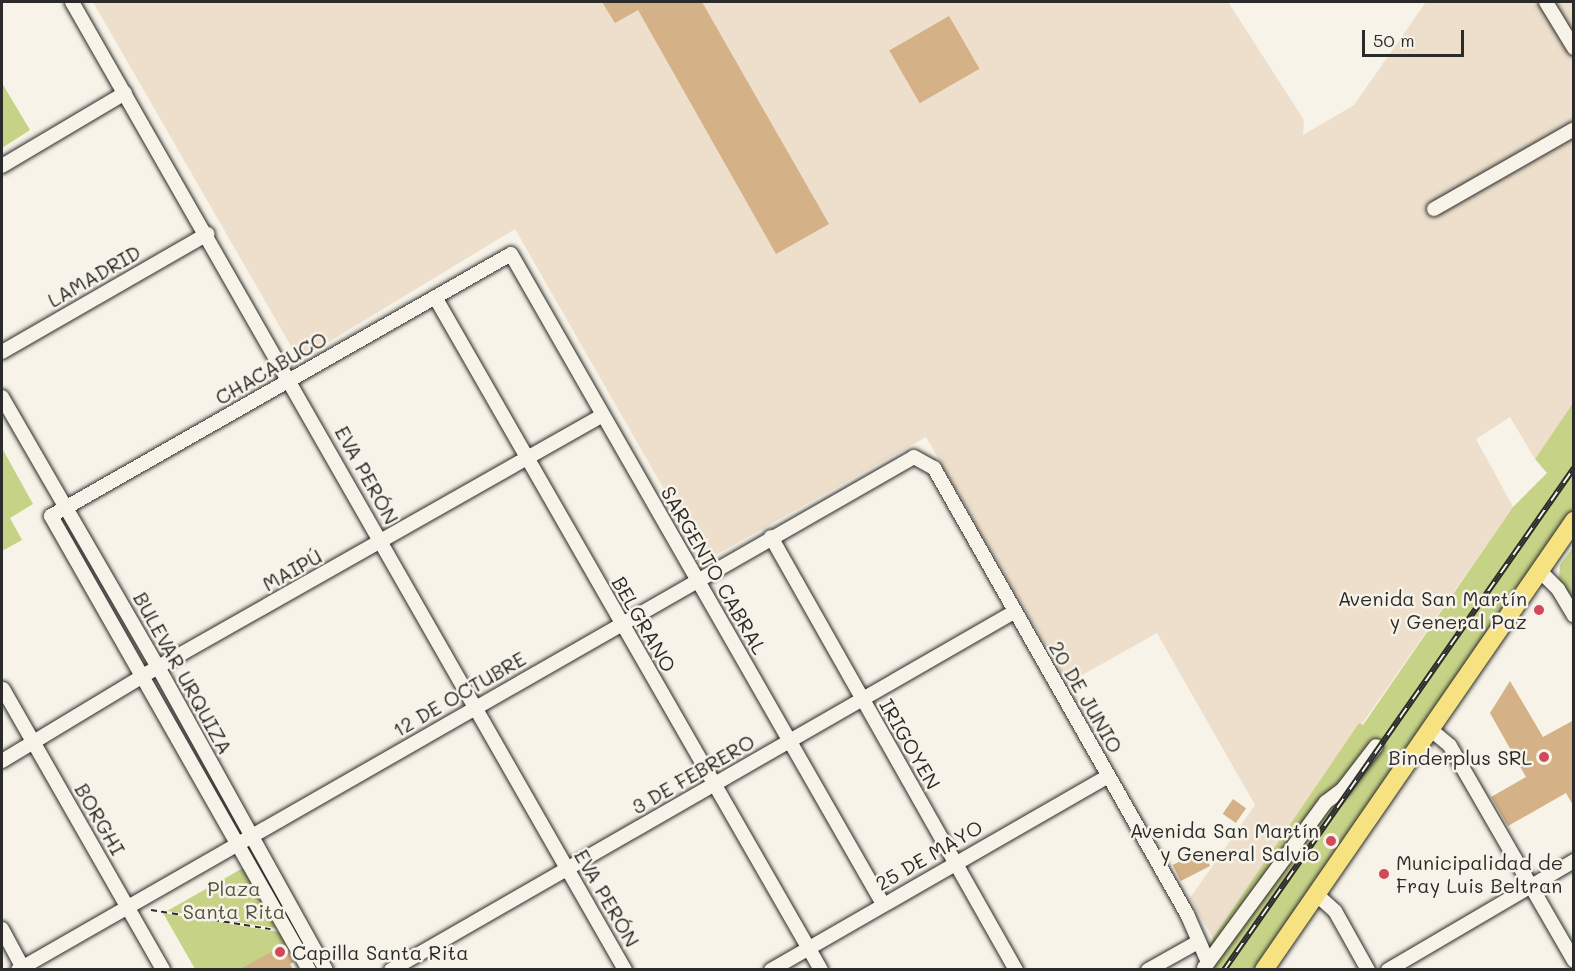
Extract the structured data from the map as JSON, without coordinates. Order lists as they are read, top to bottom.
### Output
{
  "streets": {
    "street": [
      "LAMADRID",
      "CHACABUCO",
      "EVA PERÓN",
      "MAIPÚ",
      "SARGENTO CABRAL",
      "BELGRANO",
      "BULEVAR URQUIZA",
      "12 DE OCTUBRE",
      "20 DE JUNIO",
      "IRIGOYEN",
      "3 DE FEBRERO",
      "BORGHI",
      "25 DE MAYO"
    ]
  },
  "crossings": [
    ["LAMADRID", "EVA PERÓN"],
    ["CHACABUCO", "EVA PERÓN"],
    ["CHACABUCO", "SARGENTO CABRAL"],
    ["CHACABUCO", "BELGRANO"],
    ["CHACABUCO", "BULEVAR URQUIZA"],
    ["EVA PERÓN", "MAIPÚ"],
    ["EVA PERÓN", "12 DE OCTUBRE"],
    ["EVA PERÓN", "3 DE FEBRERO"],
    ["MAIPÚ", "SARGENTO CABRAL"],
    ["MAIPÚ", "BELGRANO"],
    ["MAIPÚ", "BULEVAR URQUIZA"],
    ["MAIPÚ", "BORGHI"],
    ["SARGENTO CABRAL", "12 DE OCTUBRE"],
    ["SARGENTO CABRAL", "3 DE FEBRERO"],
    ["SARGENTO CABRAL", "25 DE MAYO"],
    ["BELGRANO", "12 DE OCTUBRE"],
    ["BELGRANO", "3 DE FEBRERO"],
    ["BELGRANO", "25 DE MAYO"],
    ["BULEVAR URQUIZA", "12 DE OCTUBRE"],
    ["12 DE OCTUBRE", "20 DE JUNIO"],
    ["12 DE OCTUBRE", "IRIGOYEN"],
    ["12 DE OCTUBRE", "BORGHI"],
    ["20 DE JUNIO", "3 DE FEBRERO"],
    ["20 DE JUNIO", "25 DE MAYO"],
    ["IRIGOYEN", "3 DE FEBRERO"],
    ["IRIGOYEN", "25 DE MAYO"]
  ],
  "parks": ["Plaza Santa Rita"],
  "places": [
    "Avenida San Martín y General Paz",
    "Binderplus SRL",
    "Avenida San Martín y General Salvio",
    "Municipalidad de Fray Luis Beltran",
    "Capilla Santa Rita"
  ],
  "scale_bar": "50 m"
}
